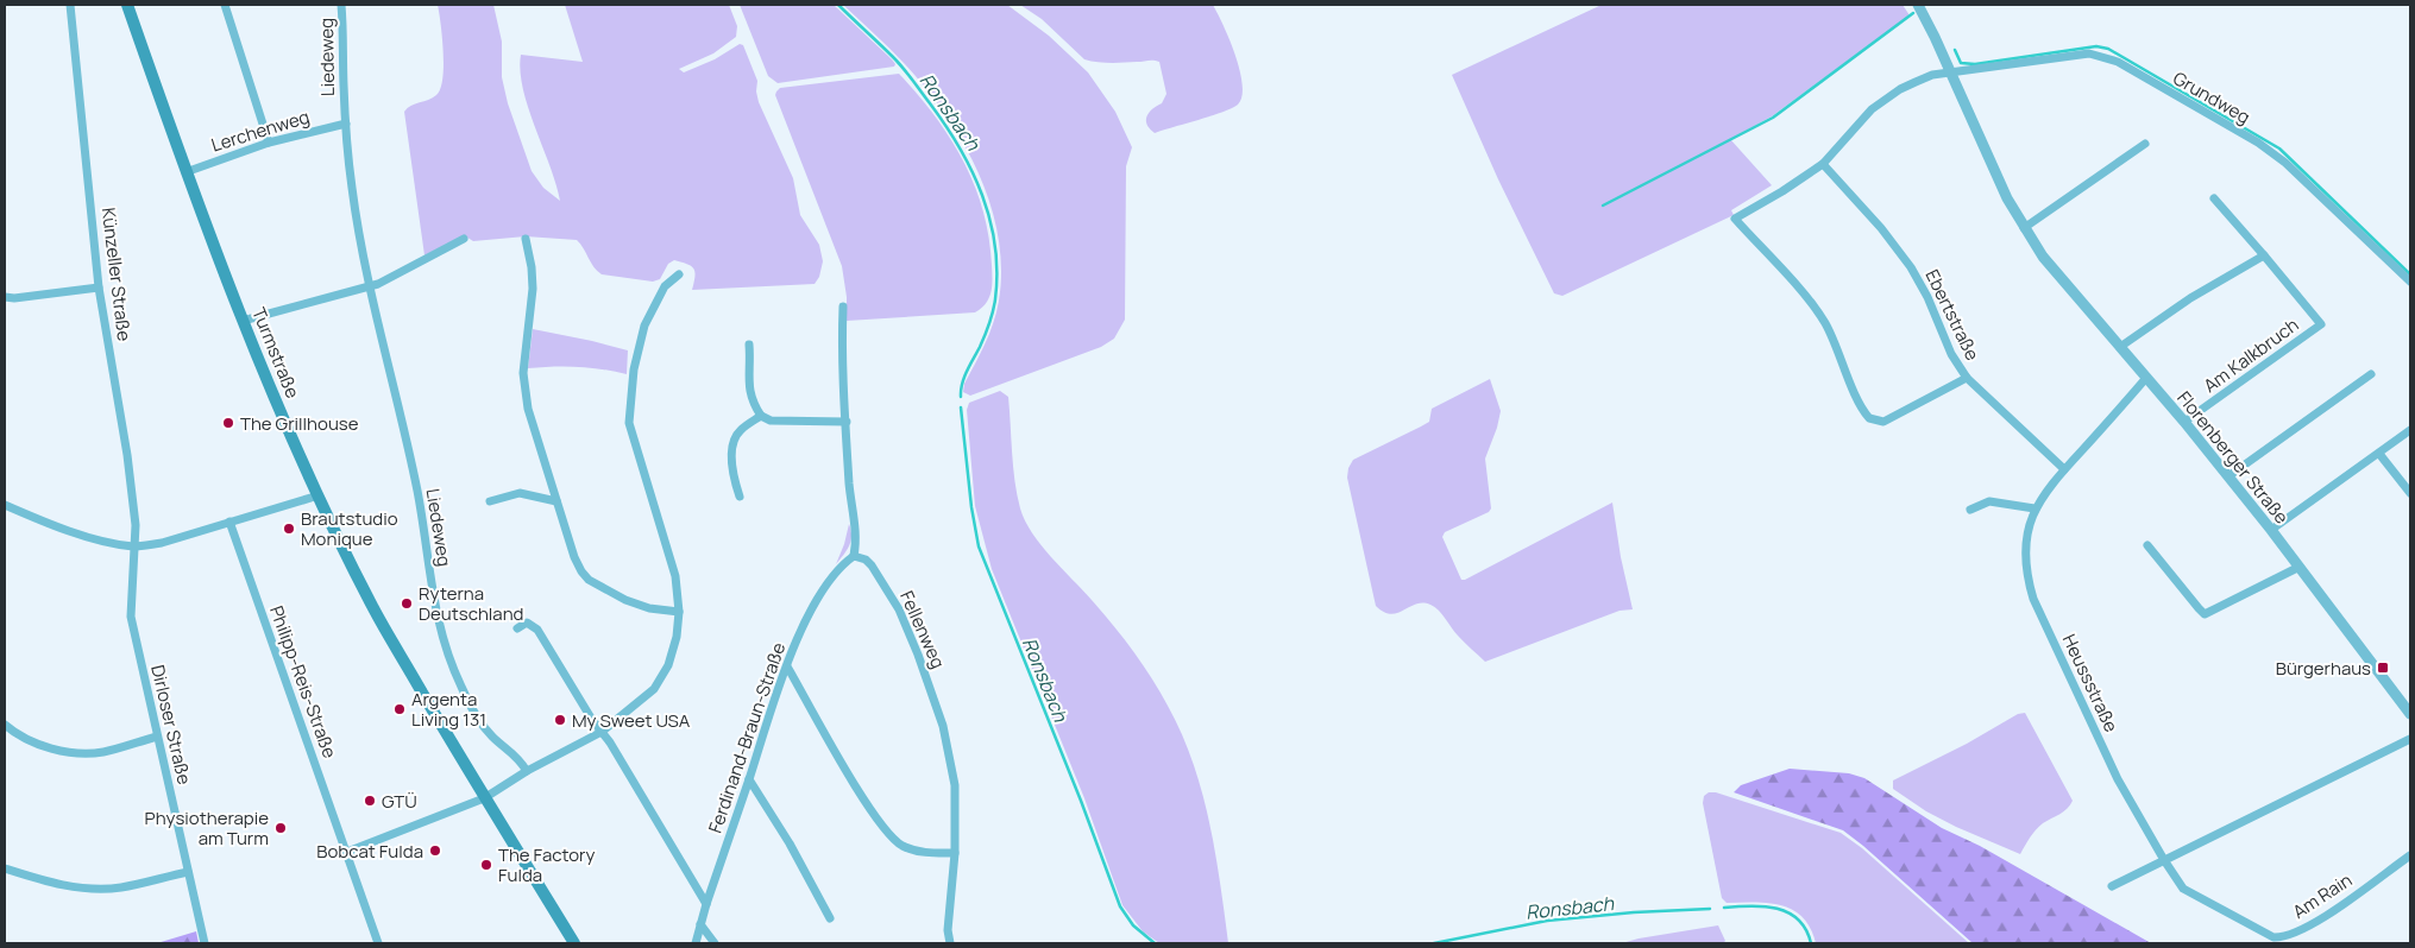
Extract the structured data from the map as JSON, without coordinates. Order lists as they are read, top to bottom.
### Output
{
  "streets": {
    "main road": ["Turmstraße"],
    "street": [
      "Liedeweg",
      "Grundweg",
      "Lerchenweg",
      "Künzeller Straße",
      "Ebertstraße",
      "Am Kalkbruch",
      "Florenberger Straße",
      "Fellenweg",
      "Philipp-Reis-Straße",
      "Heussstraße",
      "Dirloser Straße",
      "Ferdinand-Braun-Straße",
      "Am Rain"
    ]
  },
  "crossings": [
    ["Liedeweg", "Lerchenweg"],
    ["Grundweg", "Ebertstraße"],
    ["Grundweg", "Florenberger Straße"],
    ["Lerchenweg", "Turmstraße"],
    ["Künzeller Straße", "Dirloser Straße"],
    ["Ebertstraße", "Heussstraße"],
    ["Am Kalkbruch", "Florenberger Straße"],
    ["Florenberger Straße", "Heussstraße"],
    ["Fellenweg", "Ferdinand-Braun-Straße"],
    ["Heussstraße", "Am Rain"]
  ],
  "water": ["Ronsbach"],
  "places": {
    "other": [
      "The Grillhouse",
      "Brautstudio Monique",
      "Ryterna Deutschland",
      "Argenta Living 131",
      "My Sweet USA",
      "GTÜ",
      "Physiotherapie am Turm",
      "Bobcat Fulda",
      "The Factory Fulda"
    ],
    "transit": ["Bürgerhaus"]
  }
}
